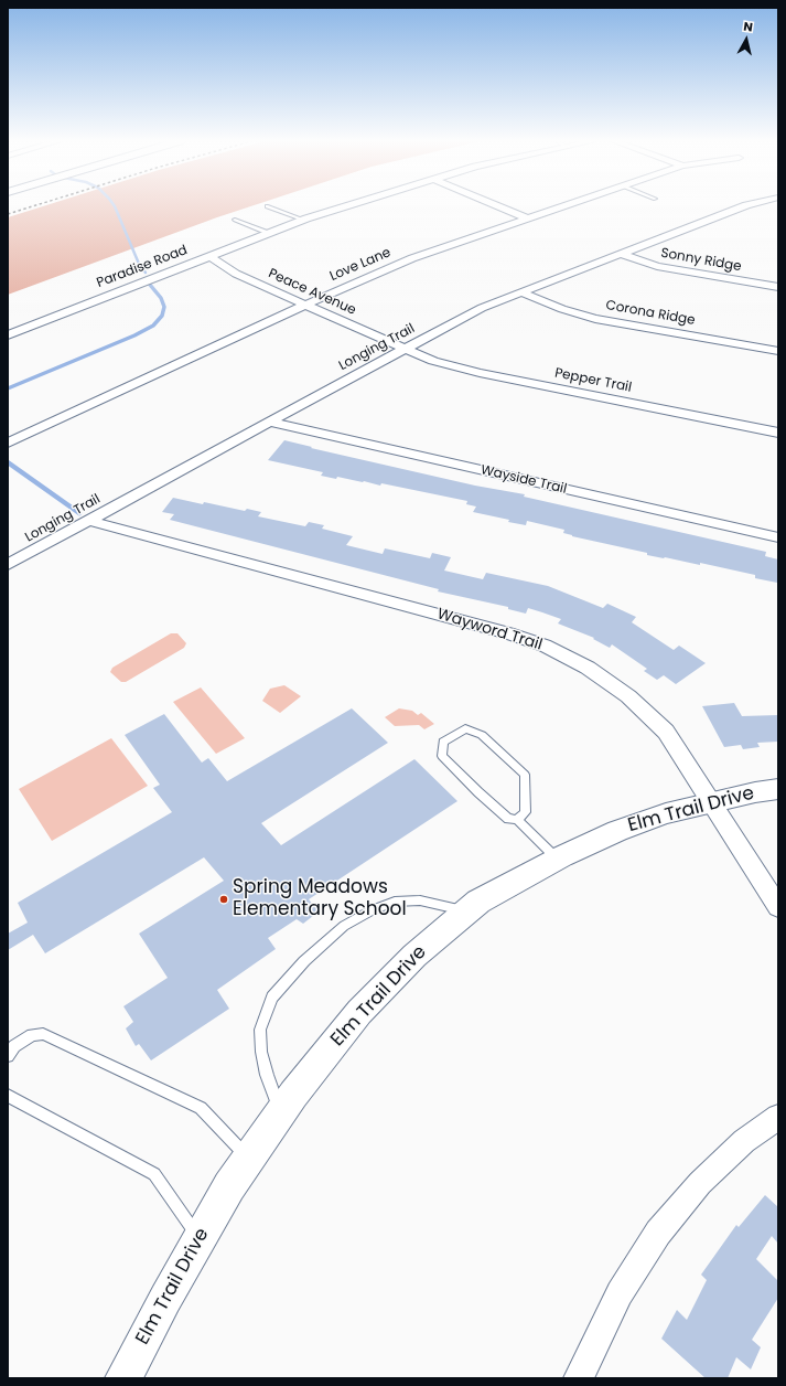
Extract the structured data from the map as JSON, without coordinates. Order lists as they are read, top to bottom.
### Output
{
  "streets": {
    "street": [
      "Sonny Ridge",
      "Love Lane",
      "Paradise Road",
      "Peace Avenue",
      "Corona Ridge",
      "Longing Trail",
      "Pepper Trail",
      "Wayside Trail",
      "Wayword Trail",
      "Elm Trail Drive"
    ]
  },
  "crossings": [
    ["Sonny Ridge", "Longing Trail"],
    ["Love Lane", "Peace Avenue"],
    ["Paradise Road", "Peace Avenue"],
    ["Peace Avenue", "Longing Trail"],
    ["Peace Avenue", "Pepper Trail"],
    ["Corona Ridge", "Longing Trail"],
    ["Longing Trail", "Pepper Trail"],
    ["Longing Trail", "Wayside Trail"],
    ["Longing Trail", "Wayword Trail"],
    ["Wayword Trail", "Elm Trail Drive"]
  ],
  "places": ["Spring Meadows Elementary School"],
  "north": "top"
}
